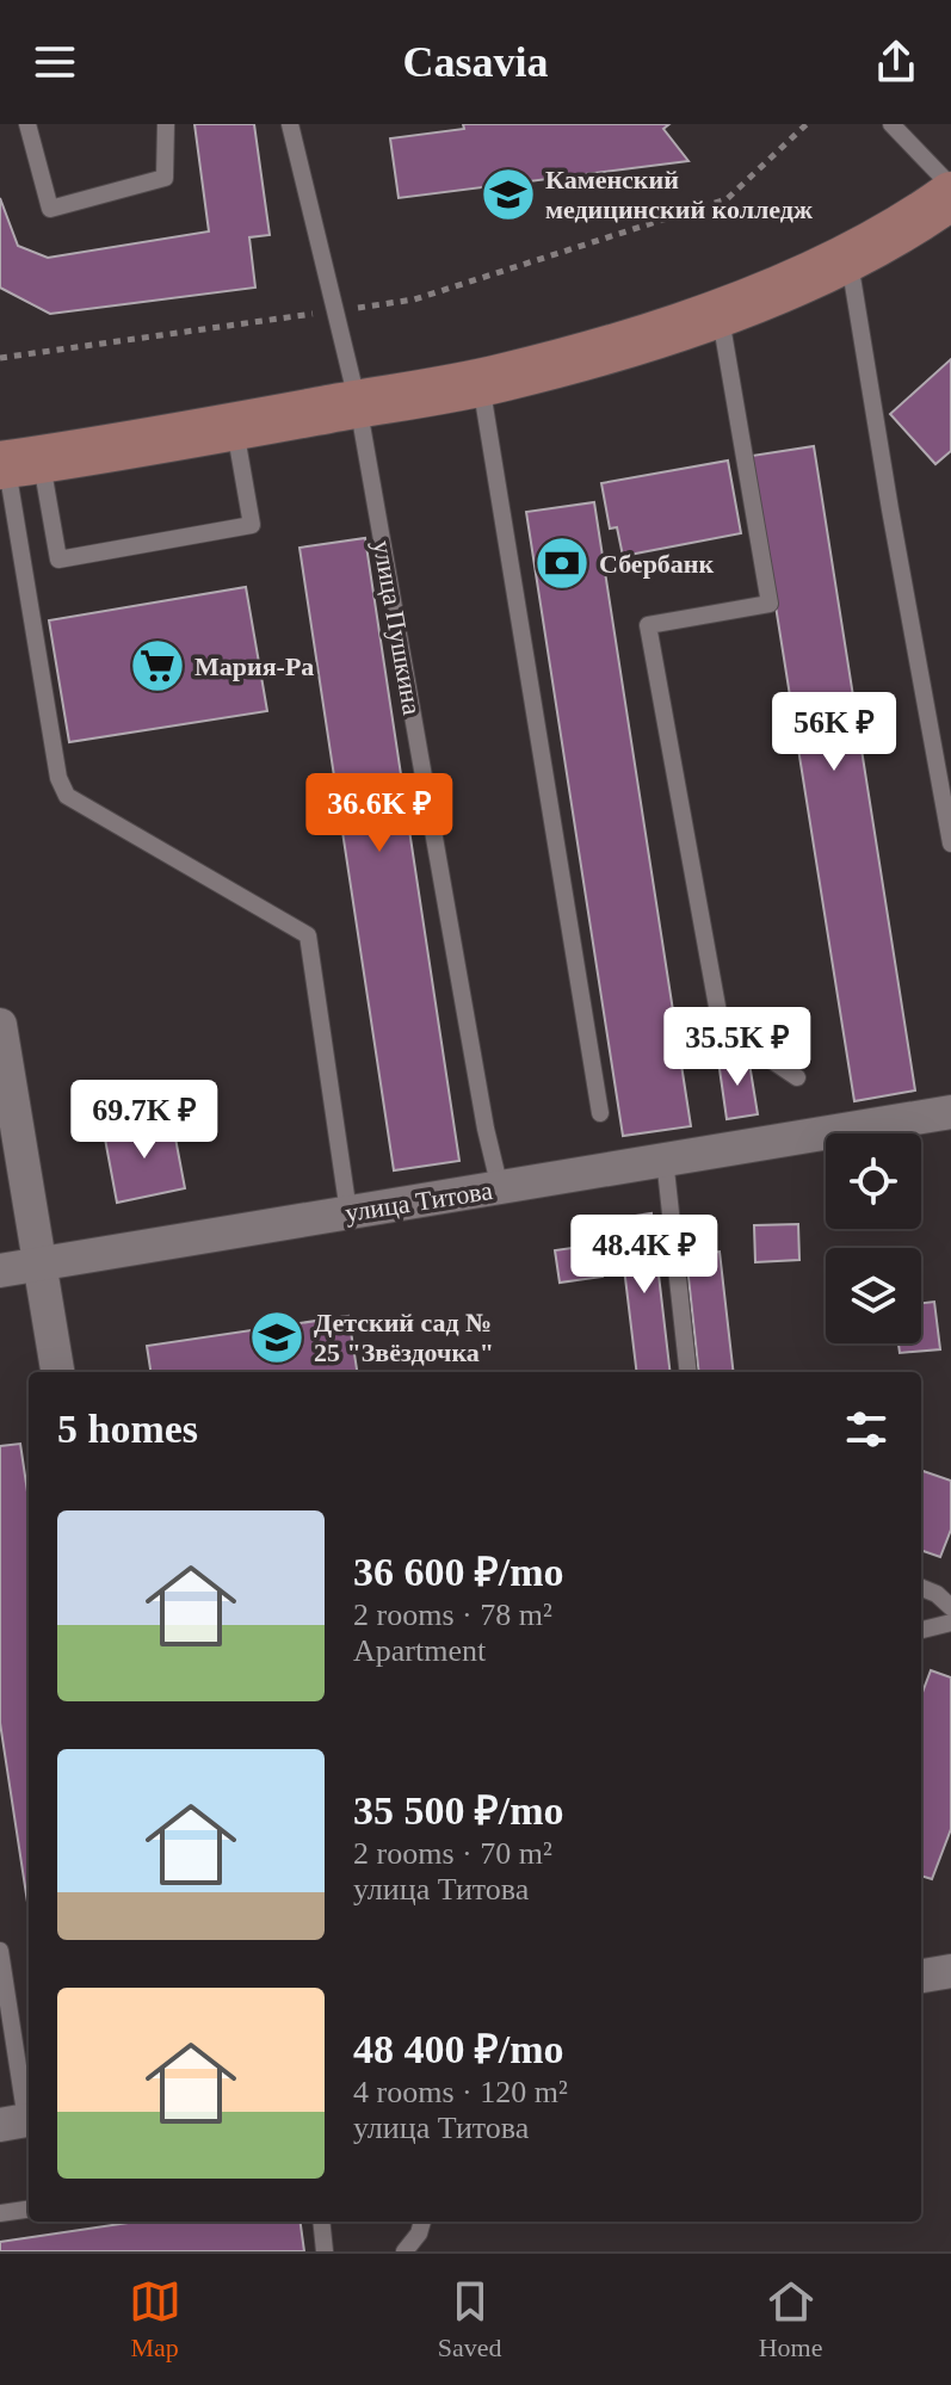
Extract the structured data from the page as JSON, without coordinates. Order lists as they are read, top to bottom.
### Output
{
  "streets": {
    "street": ["улица Титова"],
    "lane": ["улица Пушкина"]
  },
  "crossings": [
    ["улица Пушкина", "улица Титова"]
  ],
  "places": {
    "school or university": ["Каменский медицинский колледж", "Детский сад № 25 \"Звёздочка\""],
    "bank": ["Сбербанк"],
    "supermarket": ["Мария-Ра"]
  },
  "page": {
    "header": "Casavia",
    "price": [
      "56K ₽",
      "36.6K ₽",
      "35.5K ₽",
      "69.7K ₽",
      "48.4K ₽"
    ],
    "heading": "5 homes",
    "list": [
      {
        "name": "36 600 ₽/mo",
        "note": "2 rooms · 78 m² · Apartment"
      },
      {
        "name": "35 500 ₽/mo",
        "note": "2 rooms · 70 m² · улица Титова"
      },
      {
        "name": "48 400 ₽/mo",
        "note": "4 rooms · 120 m² · улица Титова"
      }
    ],
    "tabs": ["Map", "Saved", "Home"]
  }
}
